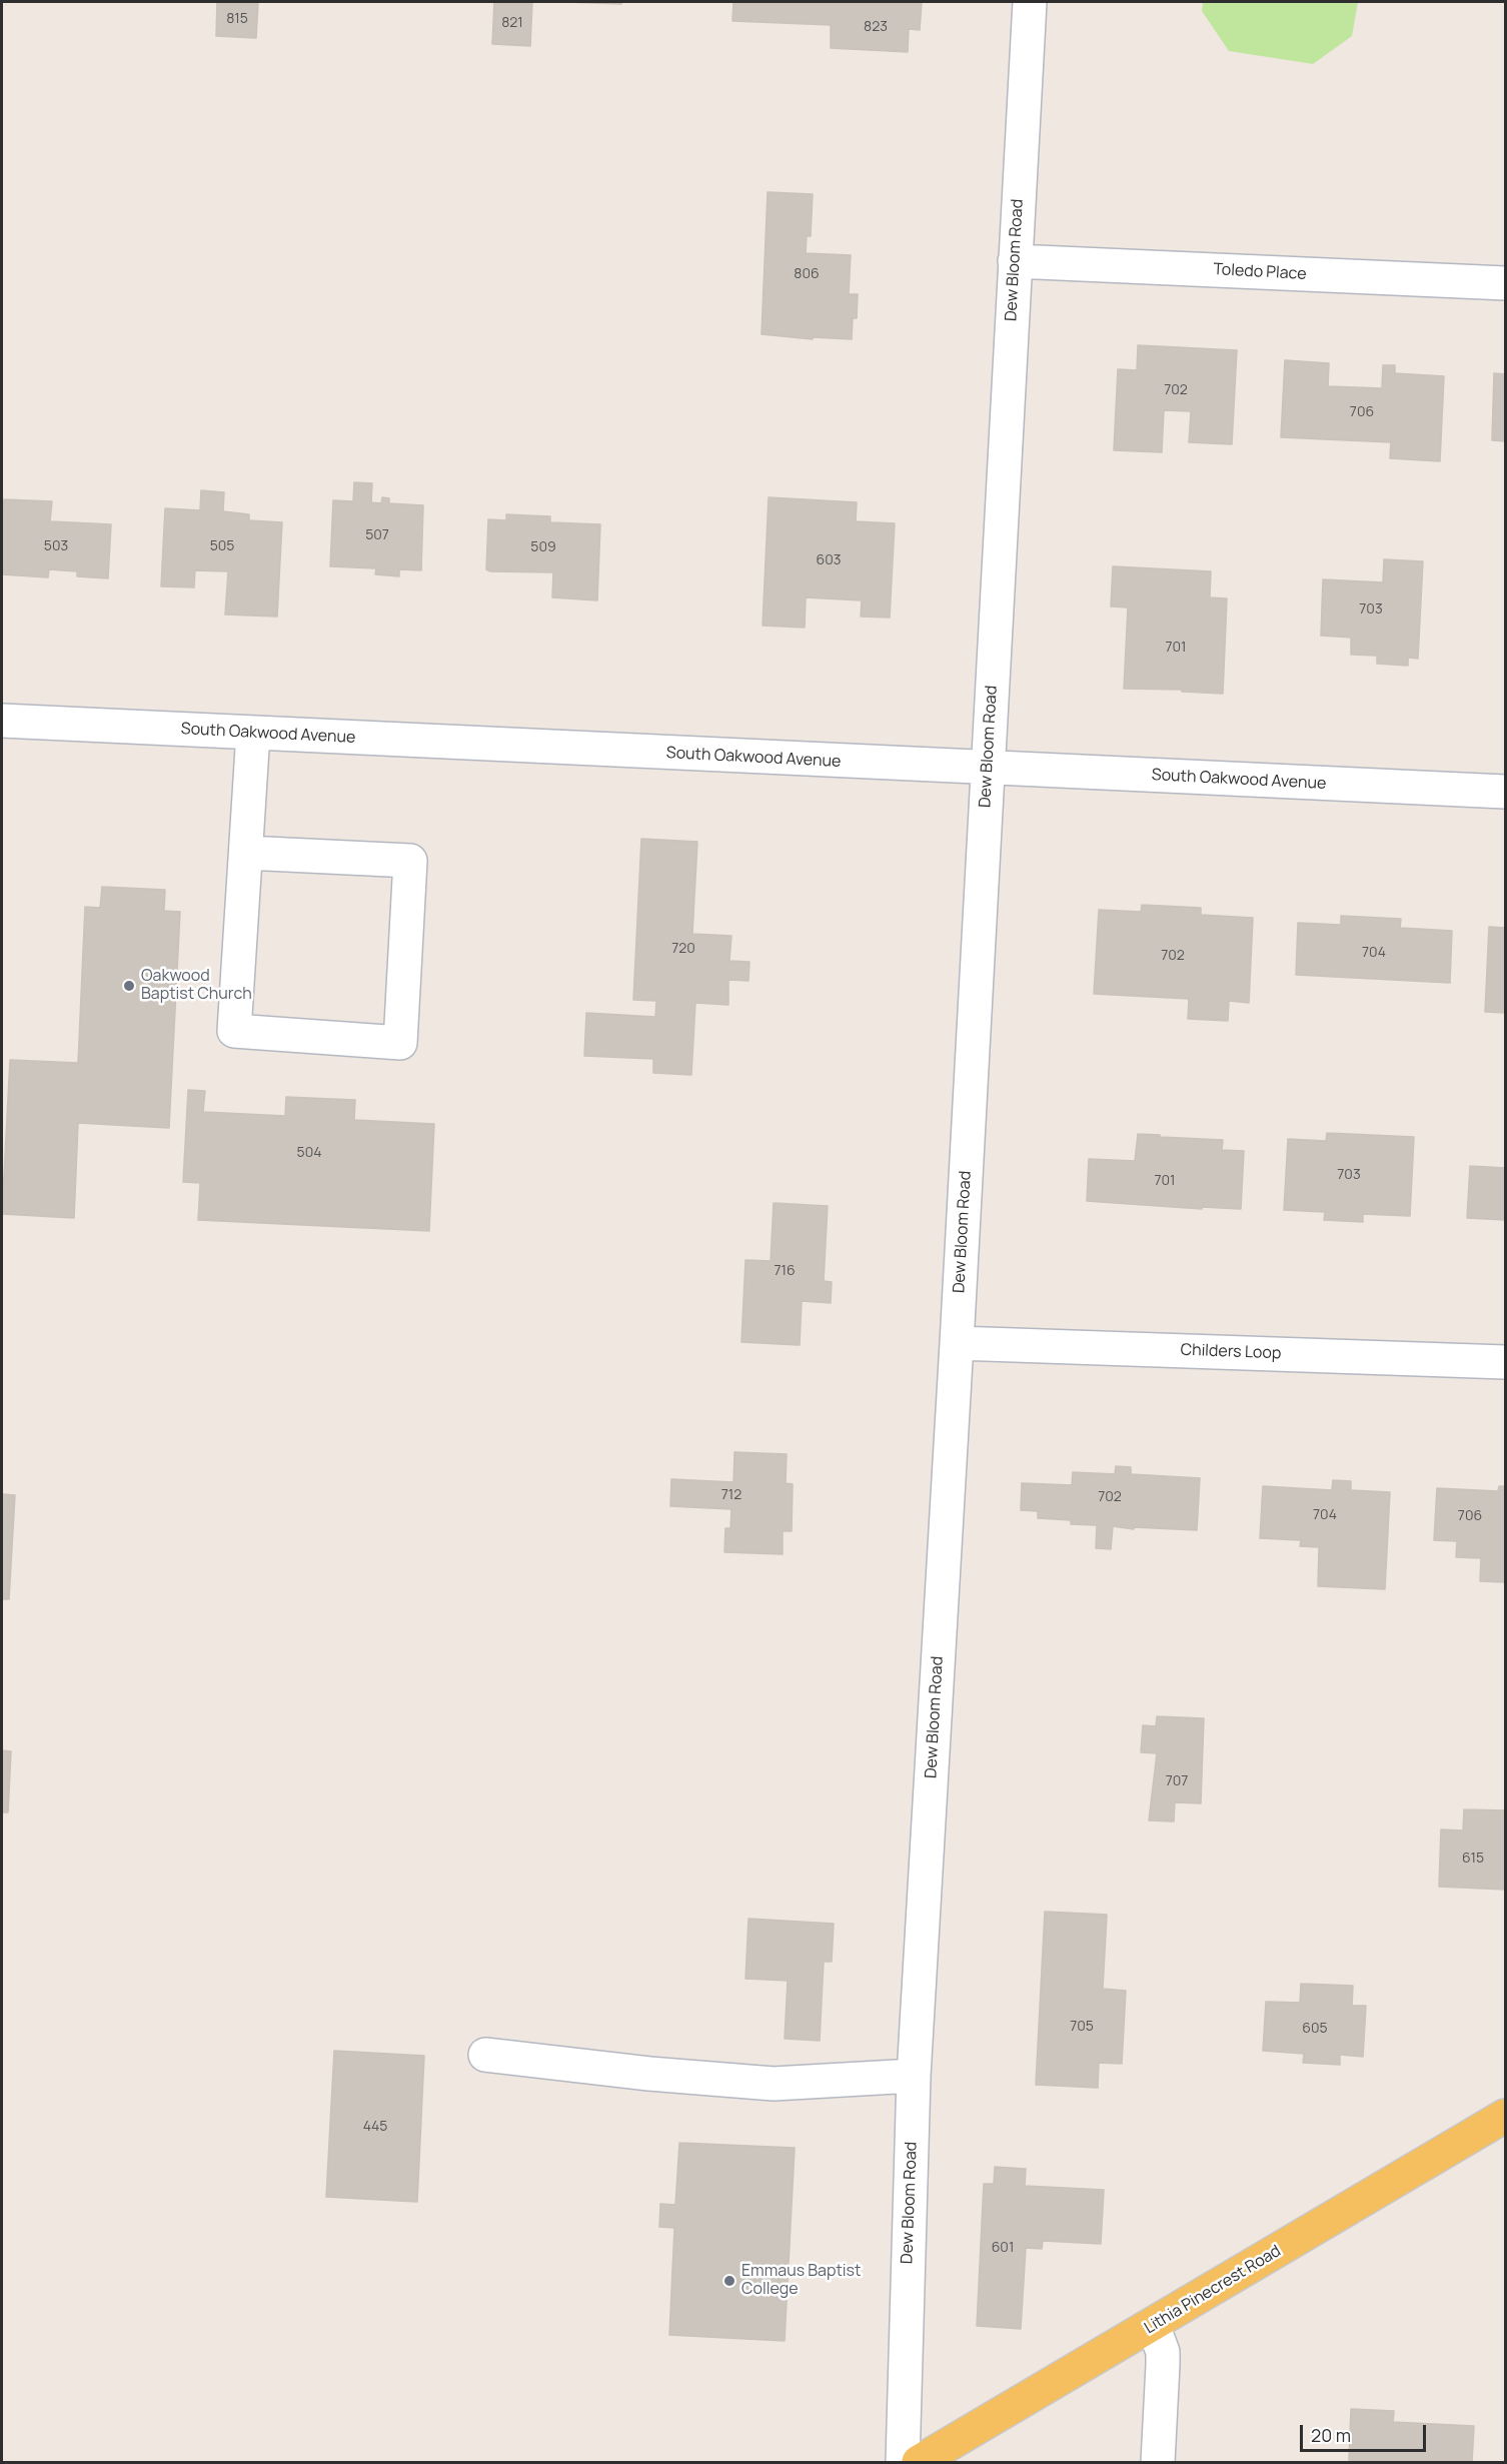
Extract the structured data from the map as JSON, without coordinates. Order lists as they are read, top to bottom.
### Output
{
  "streets": {
    "main road": ["Lithia Pinecrest Road"],
    "street": [
      "Dew Bloom Road",
      "Toledo Place",
      "South Oakwood Avenue",
      "Childers Loop"
    ]
  },
  "crossings": [
    ["Dew Bloom Road", "Toledo Place"],
    ["Dew Bloom Road", "South Oakwood Avenue"],
    ["Dew Bloom Road", "Childers Loop"]
  ],
  "places": ["Oakwood Baptist Church", "Emmaus Baptist College"],
  "house_numbers": [
    "815",
    "821",
    "823",
    "806",
    "702",
    "706",
    "507",
    "503",
    "505",
    "509",
    "603",
    "703",
    "701",
    "720",
    "704",
    "702",
    "504",
    "703",
    "701",
    "716",
    "712",
    "702",
    "704",
    "706",
    "707",
    "615",
    "705",
    "605",
    "445",
    "601"
  ],
  "scale_bar": "20 m"
}
